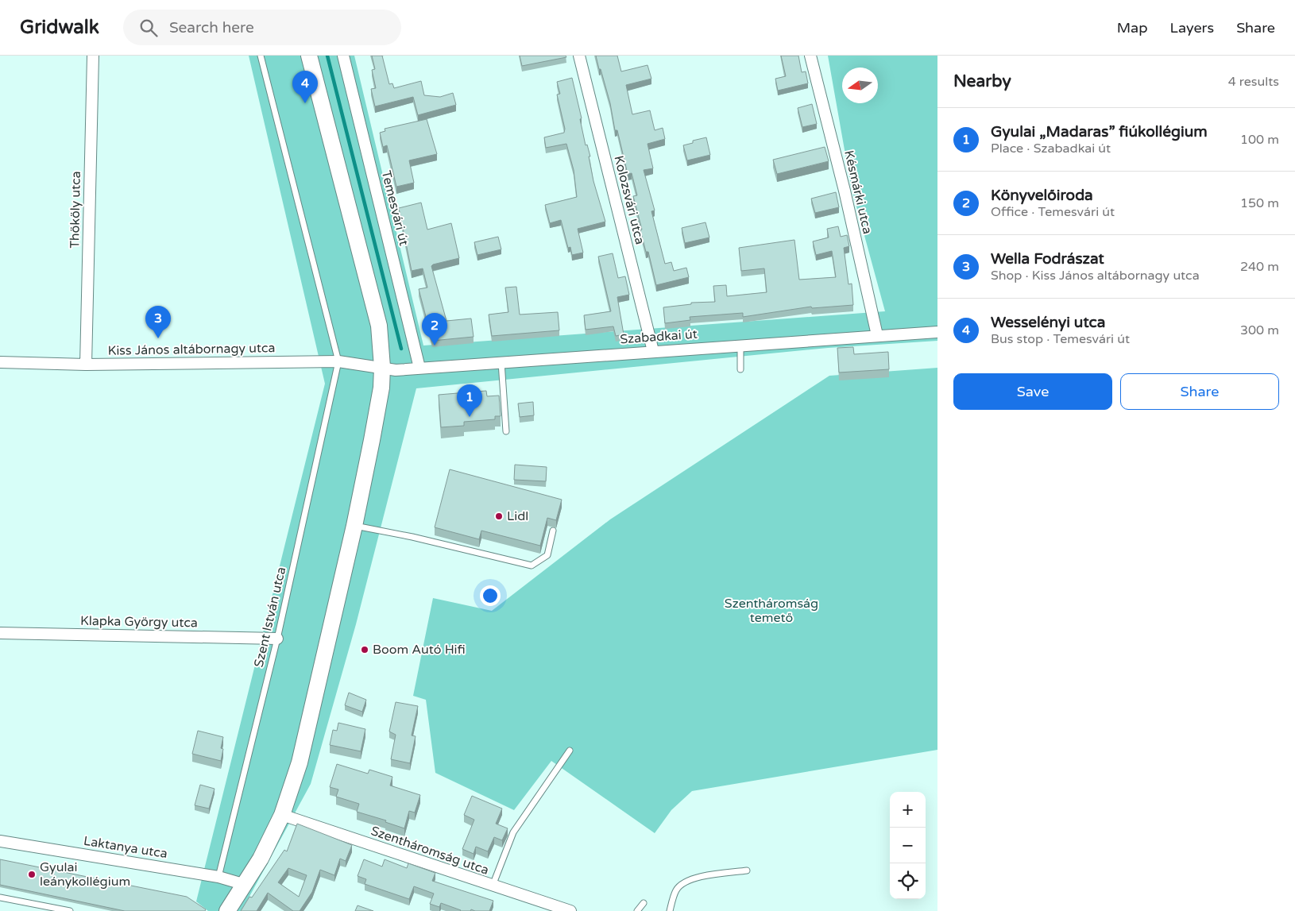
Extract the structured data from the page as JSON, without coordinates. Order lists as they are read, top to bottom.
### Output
{
  "streets": {
    "street": [
      "Késmárki utca",
      "Kolozsvári utca",
      "Temesvári út",
      "Thököly utca",
      "Szabadkai út",
      "Kiss János altábornagy utca",
      "Klapka György utca",
      "Laktanya utca",
      "Szentháromság utca"
    ],
    "lane": ["Szent István utca"]
  },
  "crossings": [
    ["Késmárki utca", "Szabadkai út"],
    ["Kolozsvári utca", "Szabadkai út"],
    ["Temesvári út", "Szabadkai út"],
    ["Thököly utca", "Kiss János altábornagy utca"],
    ["Szabadkai út", "Kiss János altábornagy utca"],
    ["Kiss János altábornagy utca", "Szent István utca"],
    ["Szent István utca", "Klapka György utca"],
    ["Szent István utca", "Laktanya utca"]
  ],
  "parks": ["Szentháromság temető"],
  "places": ["Lidl", "Boom Autó Hifi", "Gyulai leánykollégium"],
  "north": "left",
  "page": {
    "header": "Gridwalk",
    "search": "Search here",
    "nav": ["Map", "Layers", "Share"],
    "heading": ["Nearby", "4 results"],
    "pins": [
      "4",
      "3",
      "2",
      "1"
    ],
    "list": [
      {
        "mark": "1",
        "name": "Gyulai „Madaras” fiúkollégium",
        "note": "Place · Szabadkai út",
        "value": "100 m"
      },
      {
        "mark": "2",
        "name": "Könyvelőiroda",
        "note": "Office · Temesvári út",
        "value": "150 m"
      },
      {
        "mark": "3",
        "name": "Wella Fodrászat",
        "note": "Shop · Kiss János altábornagy utca",
        "value": "240 m"
      },
      {
        "mark": "4",
        "name": "Wesselényi utca",
        "note": "Bus stop · Temesvári út",
        "value": "300 m"
      }
    ],
    "buttons": ["Save", "Share"],
    "map_buttons": ["+", "−"]
  }
}
